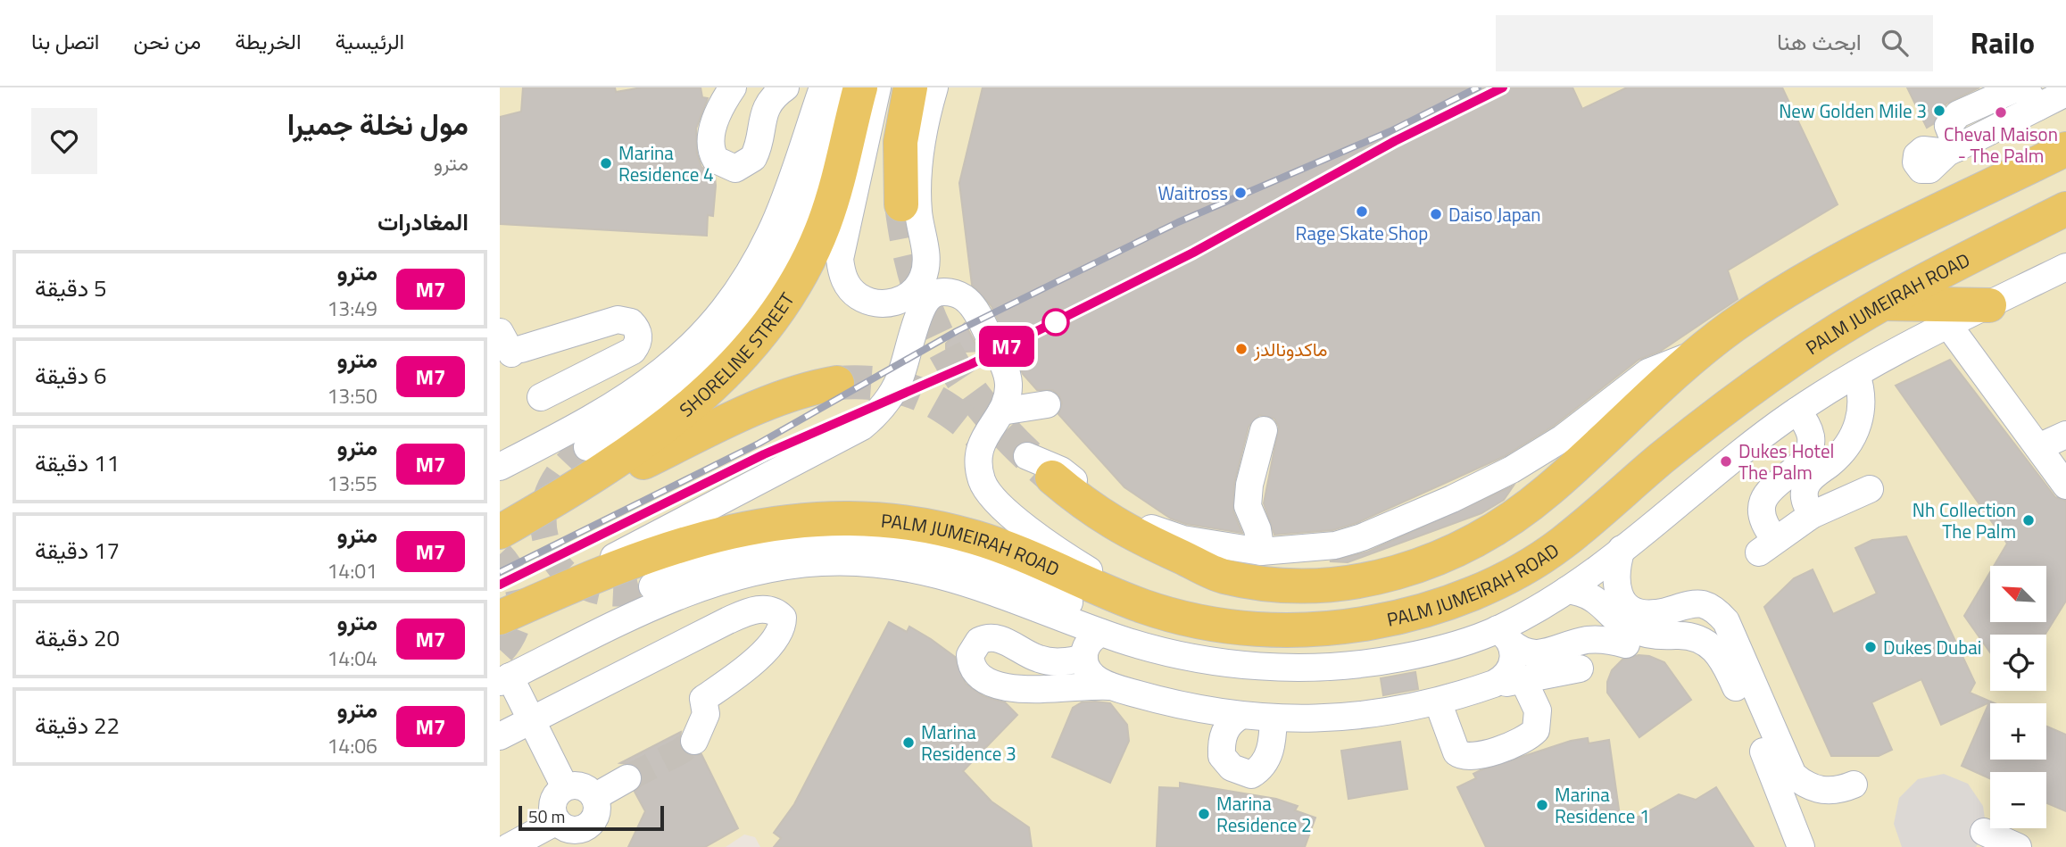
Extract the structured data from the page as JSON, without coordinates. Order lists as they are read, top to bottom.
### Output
{
  "streets": {
    "main road": ["PALM JUMEIRAH ROAD", "SHORELINE STREET"]
  },
  "places": [
    "New Golden Mile 3",
    "Cheval Maison - The Palm",
    "Marina Residence 4",
    "Waitross",
    "Rage Skate Shop",
    "Daiso Japan",
    "ماكدونالدز",
    "Dukes Hotel The Palm",
    "Nh Collection The Palm",
    "Dukes Dubai",
    "Marina Residence 3",
    "Marina Residence 1",
    "Marina Residence 2"
  ],
  "lines": ["metro line M7"],
  "scale_bar": "50 m",
  "north": "top left",
  "page": {
    "header": "Railo",
    "search": "ابحث هنا",
    "nav": [
      "الرئيسية",
      "الخريطة",
      "من نحن",
      "اتصل بنا"
    ],
    "on_map": "M7",
    "heading": [
      ["مول نخلة جميرا", "مترو"],
      "المغادرات"
    ],
    "list": [
      {
        "mark": "M7",
        "name": "مترو",
        "note": "13:49",
        "value": "5 دقيقة"
      },
      {
        "mark": "M7",
        "name": "مترو",
        "note": "13:50",
        "value": "6 دقيقة"
      },
      {
        "mark": "M7",
        "name": "مترو",
        "note": "13:55",
        "value": "11 دقيقة"
      },
      {
        "mark": "M7",
        "name": "مترو",
        "note": "14:01",
        "value": "17 دقيقة"
      },
      {
        "mark": "M7",
        "name": "مترو",
        "note": "14:04",
        "value": "20 دقيقة"
      },
      {
        "mark": "M7",
        "name": "مترو",
        "note": "14:06",
        "value": "22 دقيقة"
      }
    ],
    "map_buttons": ["+", "−"],
    "scale": "50 m"
  }
}
